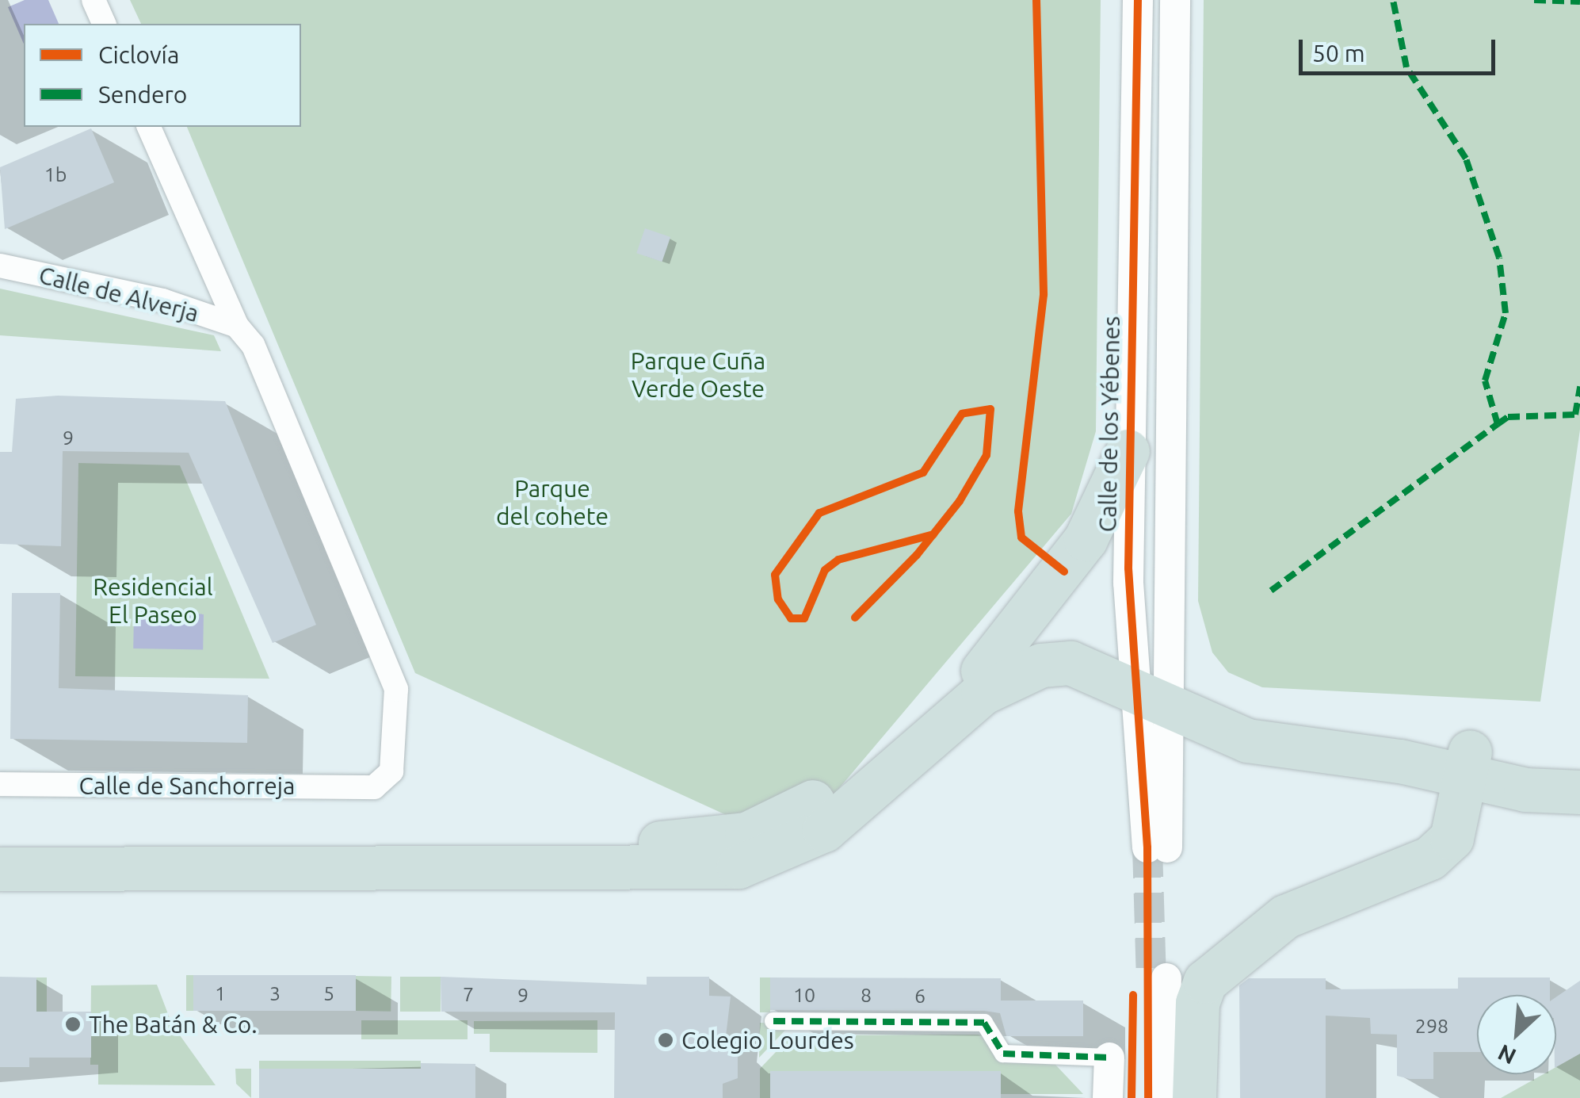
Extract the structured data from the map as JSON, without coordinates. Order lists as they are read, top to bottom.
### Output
{
  "streets": {
    "street": ["Calle de Alverja", "Calle de los Yébenes", "Calle de Sanchorreja"]
  },
  "crossings": [
    ["Calle de Alverja", "Calle de Sanchorreja"]
  ],
  "parks": ["Parque Cuña Verde Oeste", "Parque del cohete", "Residencial El Paseo"],
  "places": ["The Batán & Co.", "Colegio Lourdes"],
  "house_numbers": [
    "1b",
    "9",
    "1",
    "3",
    "5",
    "7",
    "9",
    "10",
    "8",
    "6",
    "298"
  ],
  "legend": ["Ciclovía", "Sendero"],
  "scale_bar": "50 m",
  "north": "bottom left"
}
